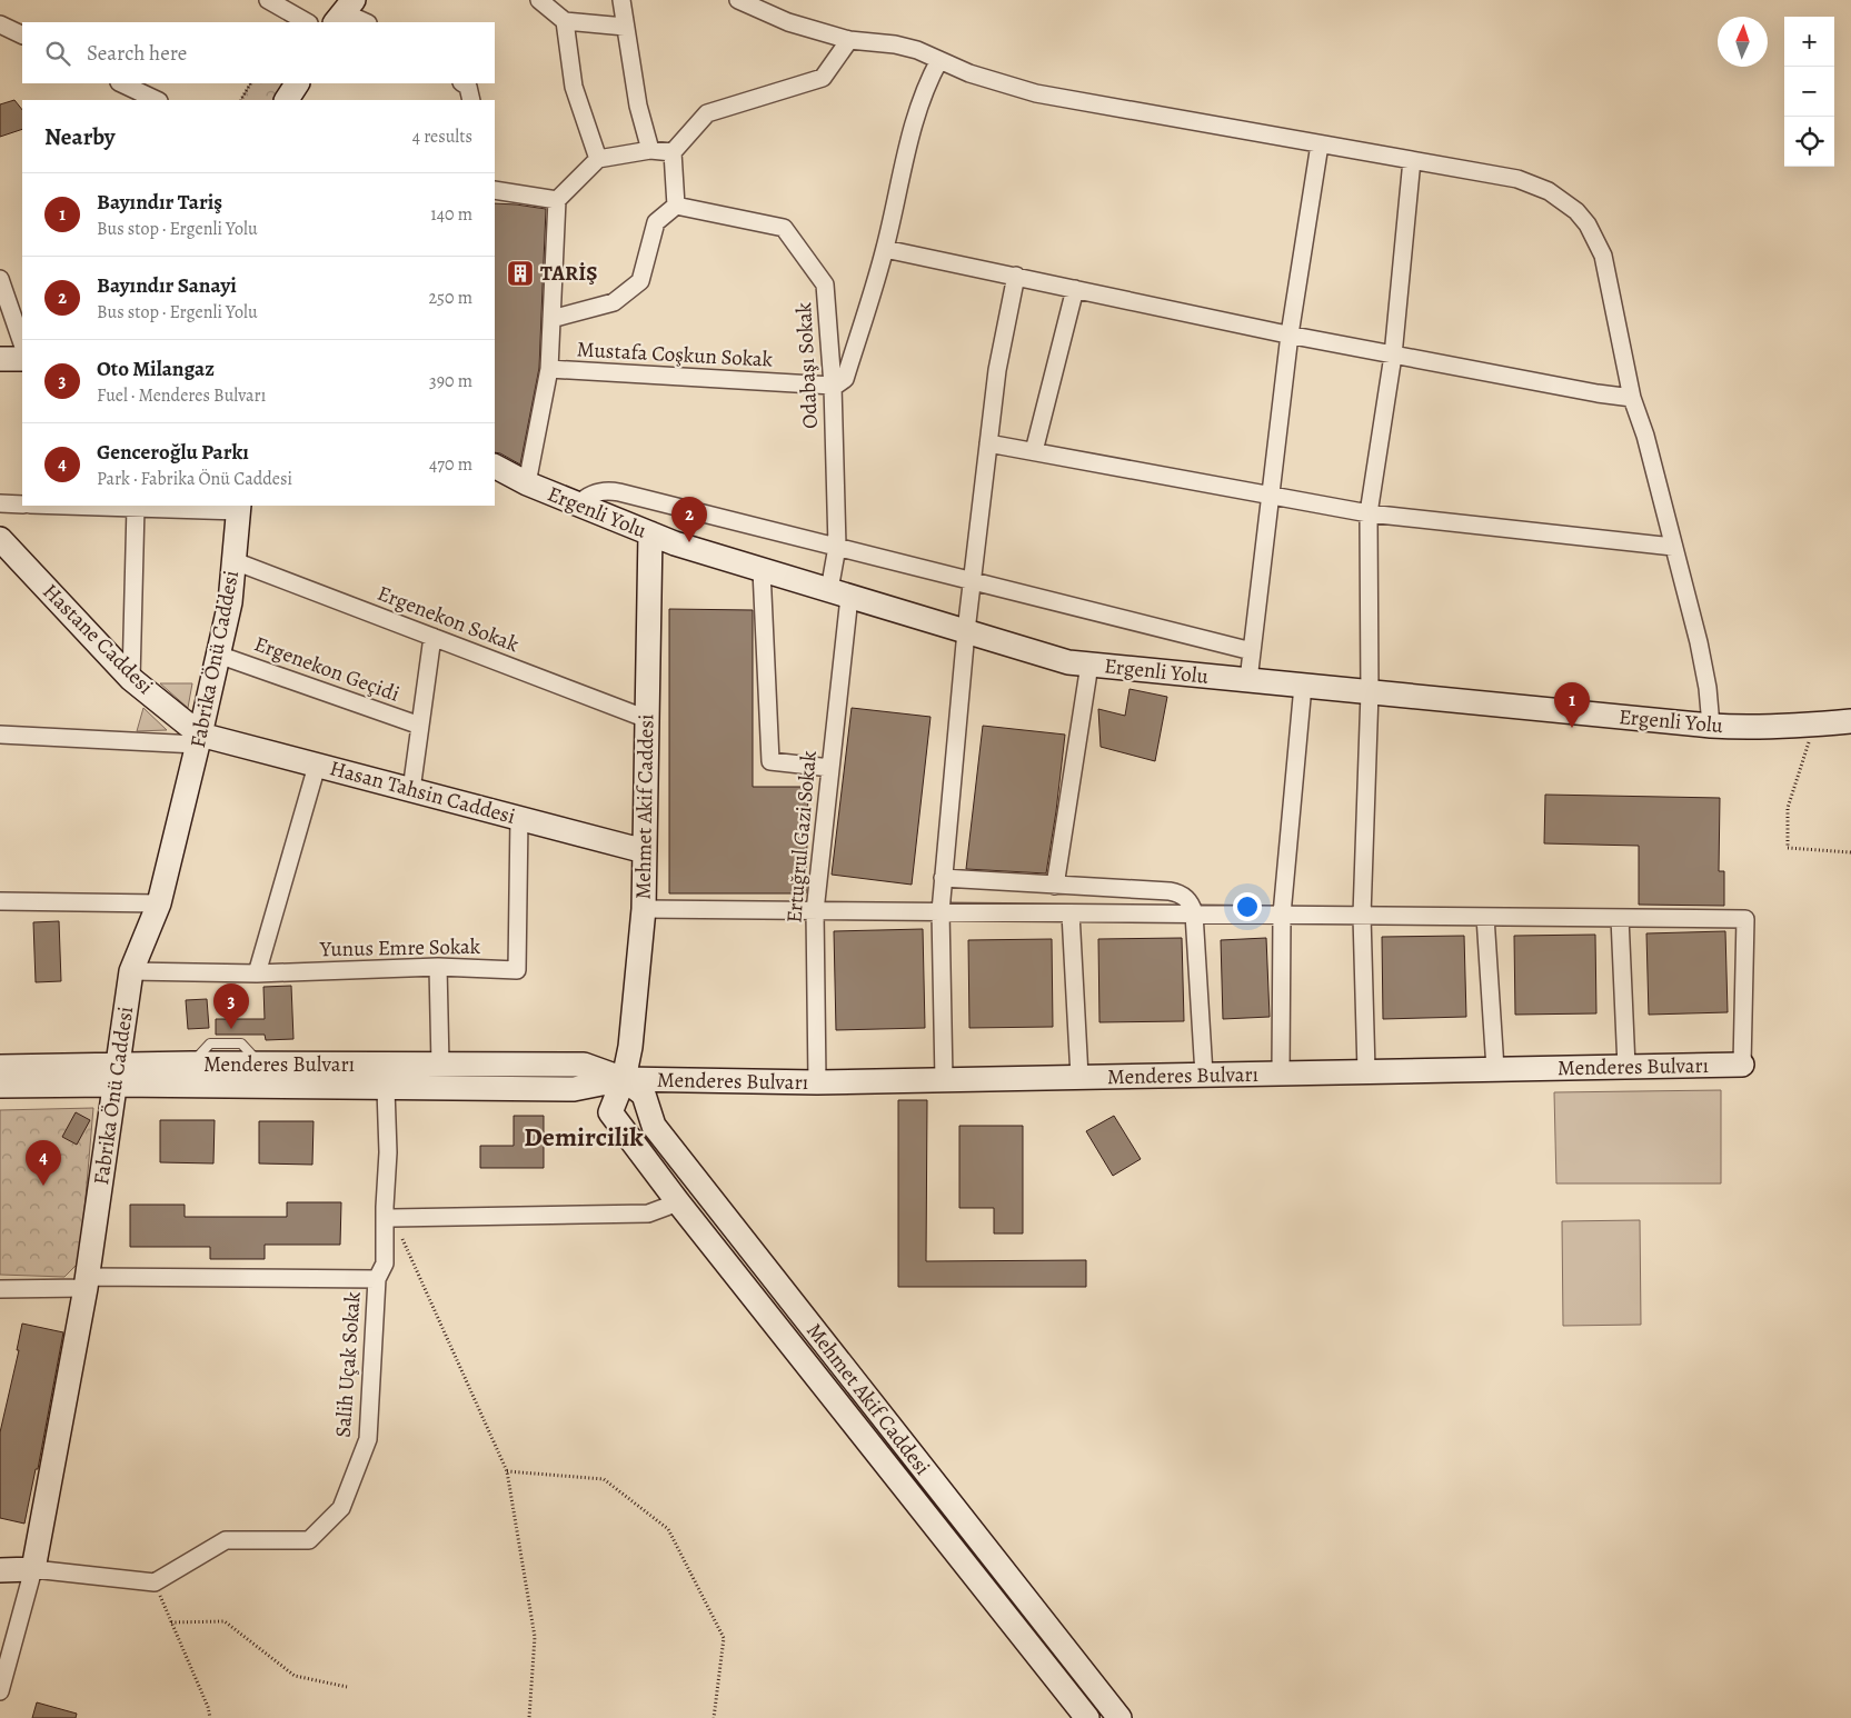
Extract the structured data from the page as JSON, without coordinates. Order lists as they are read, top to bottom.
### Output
{
  "streets": {
    "street": [
      "Mustafa Coşkun Sokak",
      "Odabaşı Sokak",
      "Ergenli Yolu",
      "Ergenekon Sokak",
      "Hastane Caddesi",
      "Fabrika Önü Caddesi",
      "Ergenekon Geçidi",
      "Hasan Tahsin Caddesi",
      "Mehmet Akif Caddesi",
      "Ertuğrul Gazi Sokak",
      "Yunus Emre Sokak",
      "Menderes Bulvarı",
      "Salih Uçak Sokak"
    ]
  },
  "crossings": [
    ["Mustafa Coşkun Sokak", "Odabaşı Sokak"],
    ["Odabaşı Sokak", "Ergenli Yolu"],
    ["Odabaşı Sokak", "Ertuğrul Gazi Sokak"],
    ["Ergenli Yolu", "Mehmet Akif Caddesi"],
    ["Ergenli Yolu", "Ertuğrul Gazi Sokak"],
    ["Ergenekon Sokak", "Fabrika Önü Caddesi"],
    ["Ergenekon Sokak", "Ergenekon Geçidi"],
    ["Ergenekon Sokak", "Mehmet Akif Caddesi"],
    ["Hastane Caddesi", "Fabrika Önü Caddesi"],
    ["Hastane Caddesi", "Hasan Tahsin Caddesi"],
    ["Fabrika Önü Caddesi", "Ergenekon Geçidi"],
    ["Fabrika Önü Caddesi", "Hasan Tahsin Caddesi"],
    ["Fabrika Önü Caddesi", "Yunus Emre Sokak"],
    ["Fabrika Önü Caddesi", "Menderes Bulvarı"],
    ["Ergenekon Geçidi", "Hasan Tahsin Caddesi"],
    ["Hasan Tahsin Caddesi", "Mehmet Akif Caddesi"],
    ["Hasan Tahsin Caddesi", "Yunus Emre Sokak"],
    ["Mehmet Akif Caddesi", "Menderes Bulvarı"],
    ["Ertuğrul Gazi Sokak", "Menderes Bulvarı"],
    ["Menderes Bulvarı", "Salih Uçak Sokak"]
  ],
  "districts": ["Demircilik"],
  "places": {
    "building": ["TARİŞ"]
  },
  "north": "top",
  "page": {
    "map_buttons": ["+", "−"],
    "search": "Search here",
    "heading": ["Nearby", "4 results"],
    "list": [
      {
        "mark": "1",
        "name": "Bayındır Tariş",
        "note": "Bus stop · Ergenli Yolu",
        "value": "140 m"
      },
      {
        "mark": "2",
        "name": "Bayındır Sanayi",
        "note": "Bus stop · Ergenli Yolu",
        "value": "250 m"
      },
      {
        "mark": "3",
        "name": "Oto Milangaz",
        "note": "Fuel · Menderes Bulvarı",
        "value": "390 m"
      },
      {
        "mark": "4",
        "name": "Genceroğlu Parkı",
        "note": "Park · Fabrika Önü Caddesi",
        "value": "470 m"
      }
    ],
    "pins": [
      "2",
      "1",
      "3",
      "4"
    ]
  }
}
